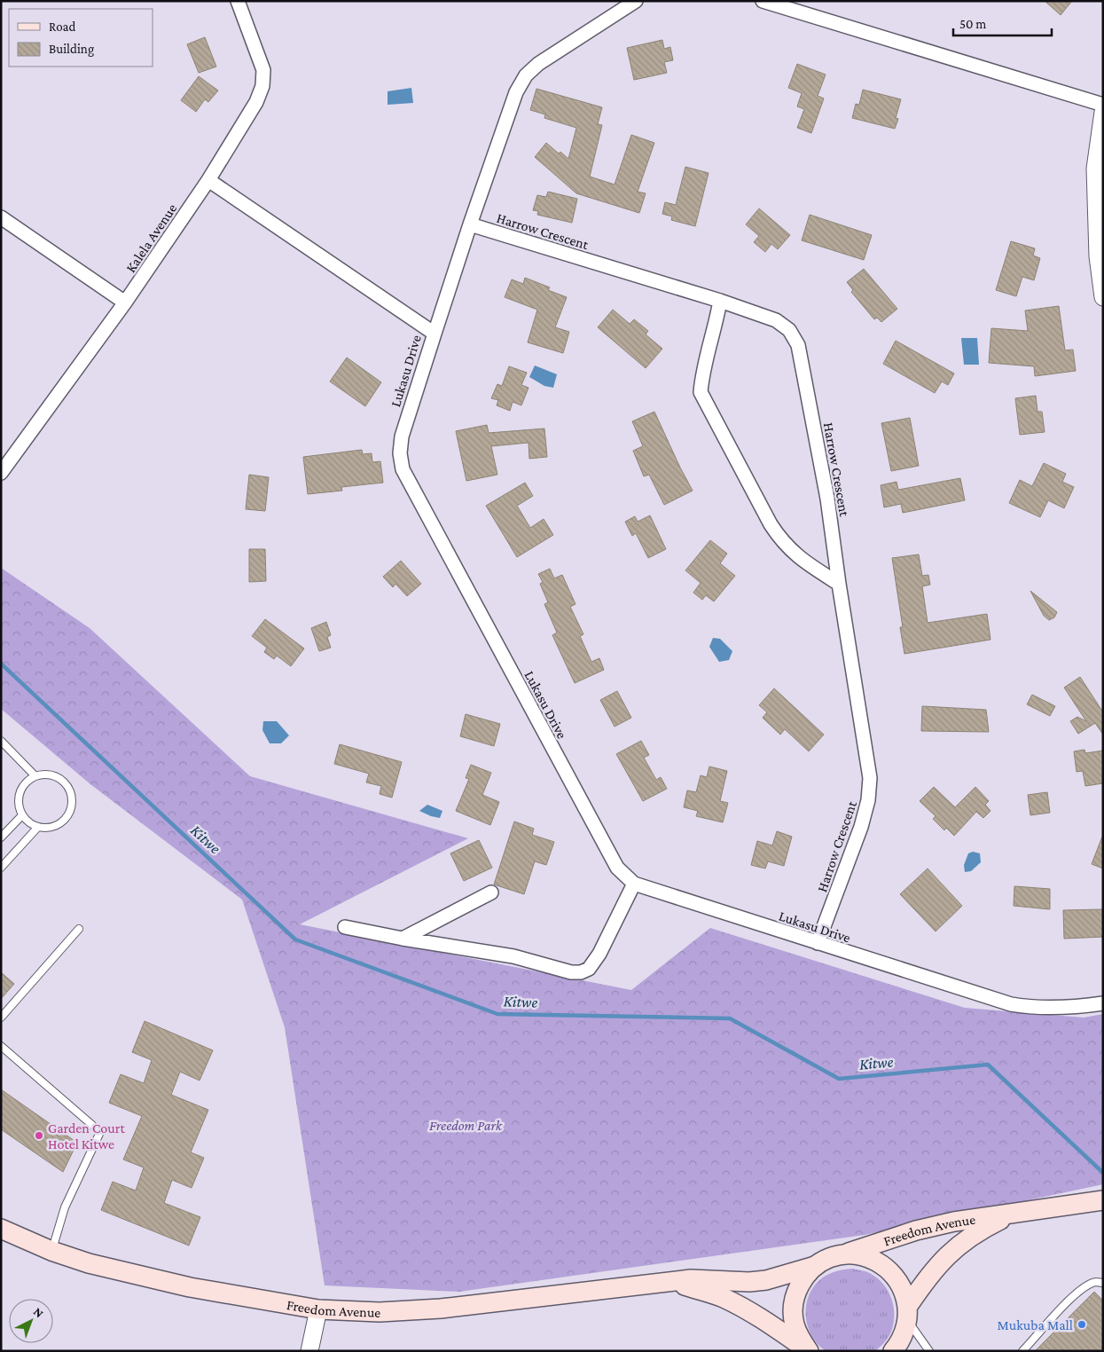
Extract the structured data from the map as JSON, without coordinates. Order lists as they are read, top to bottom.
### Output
{
  "streets": {
    "main road": ["Freedom Avenue"],
    "street": ["Harrow Crescent", "Kalela Avenue", "Lukasu Drive"]
  },
  "crossings": [
    ["Harrow Crescent", "Lukasu Drive"],
    ["Kalela Avenue", "Lukasu Drive"]
  ],
  "water": ["Kitwe"],
  "parks": ["Freedom Park"],
  "places": ["Garden Court Hotel Kitwe", "Mukuba Mall"],
  "legend": ["Road", "Building"],
  "scale_bar": "50 m",
  "north": "top right"
}
